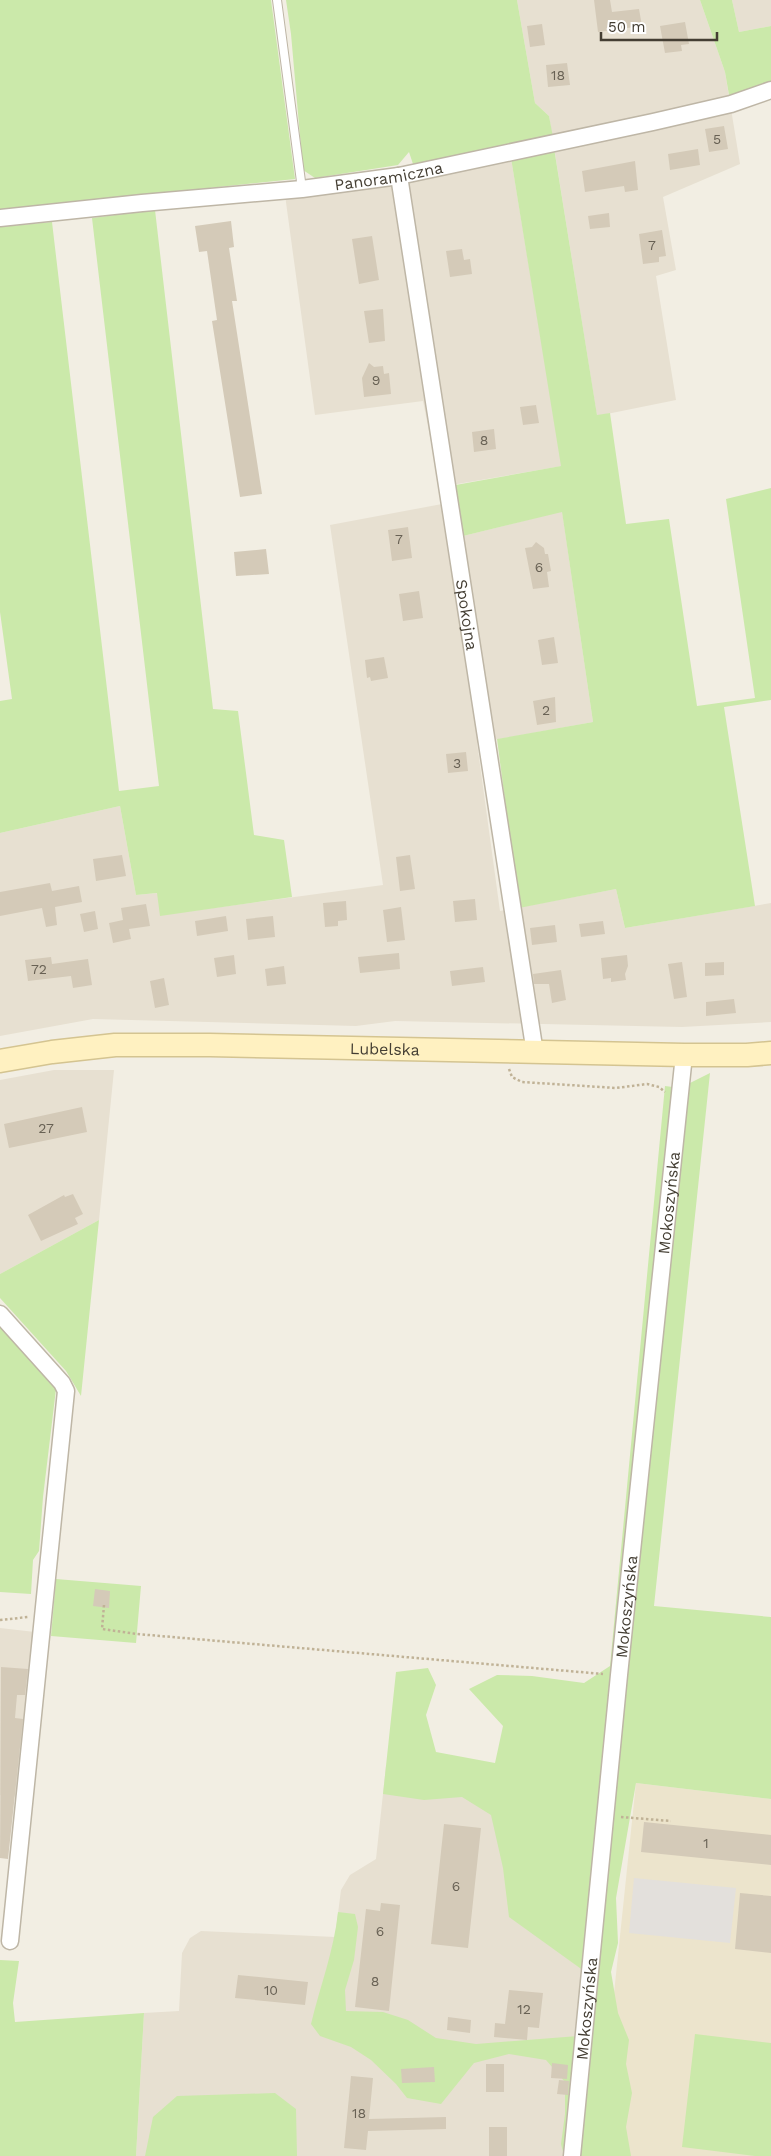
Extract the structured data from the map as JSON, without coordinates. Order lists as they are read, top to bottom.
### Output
{
  "streets": {
    "main road": ["Lubelska"],
    "street": ["Panoramiczna", "Spokojna", "Mokoszyńska"]
  },
  "crossings": [
    ["Panoramiczna", "Spokojna"],
    ["Spokojna", "Lubelska"],
    ["Lubelska", "Mokoszyńska"]
  ],
  "house_numbers": [
    "18",
    "5",
    "7",
    "9",
    "8",
    "7",
    "6",
    "2",
    "3",
    "72",
    "27",
    "1",
    "6",
    "6",
    "8",
    "10",
    "12",
    "18"
  ],
  "scale_bar": "50 m"
}
